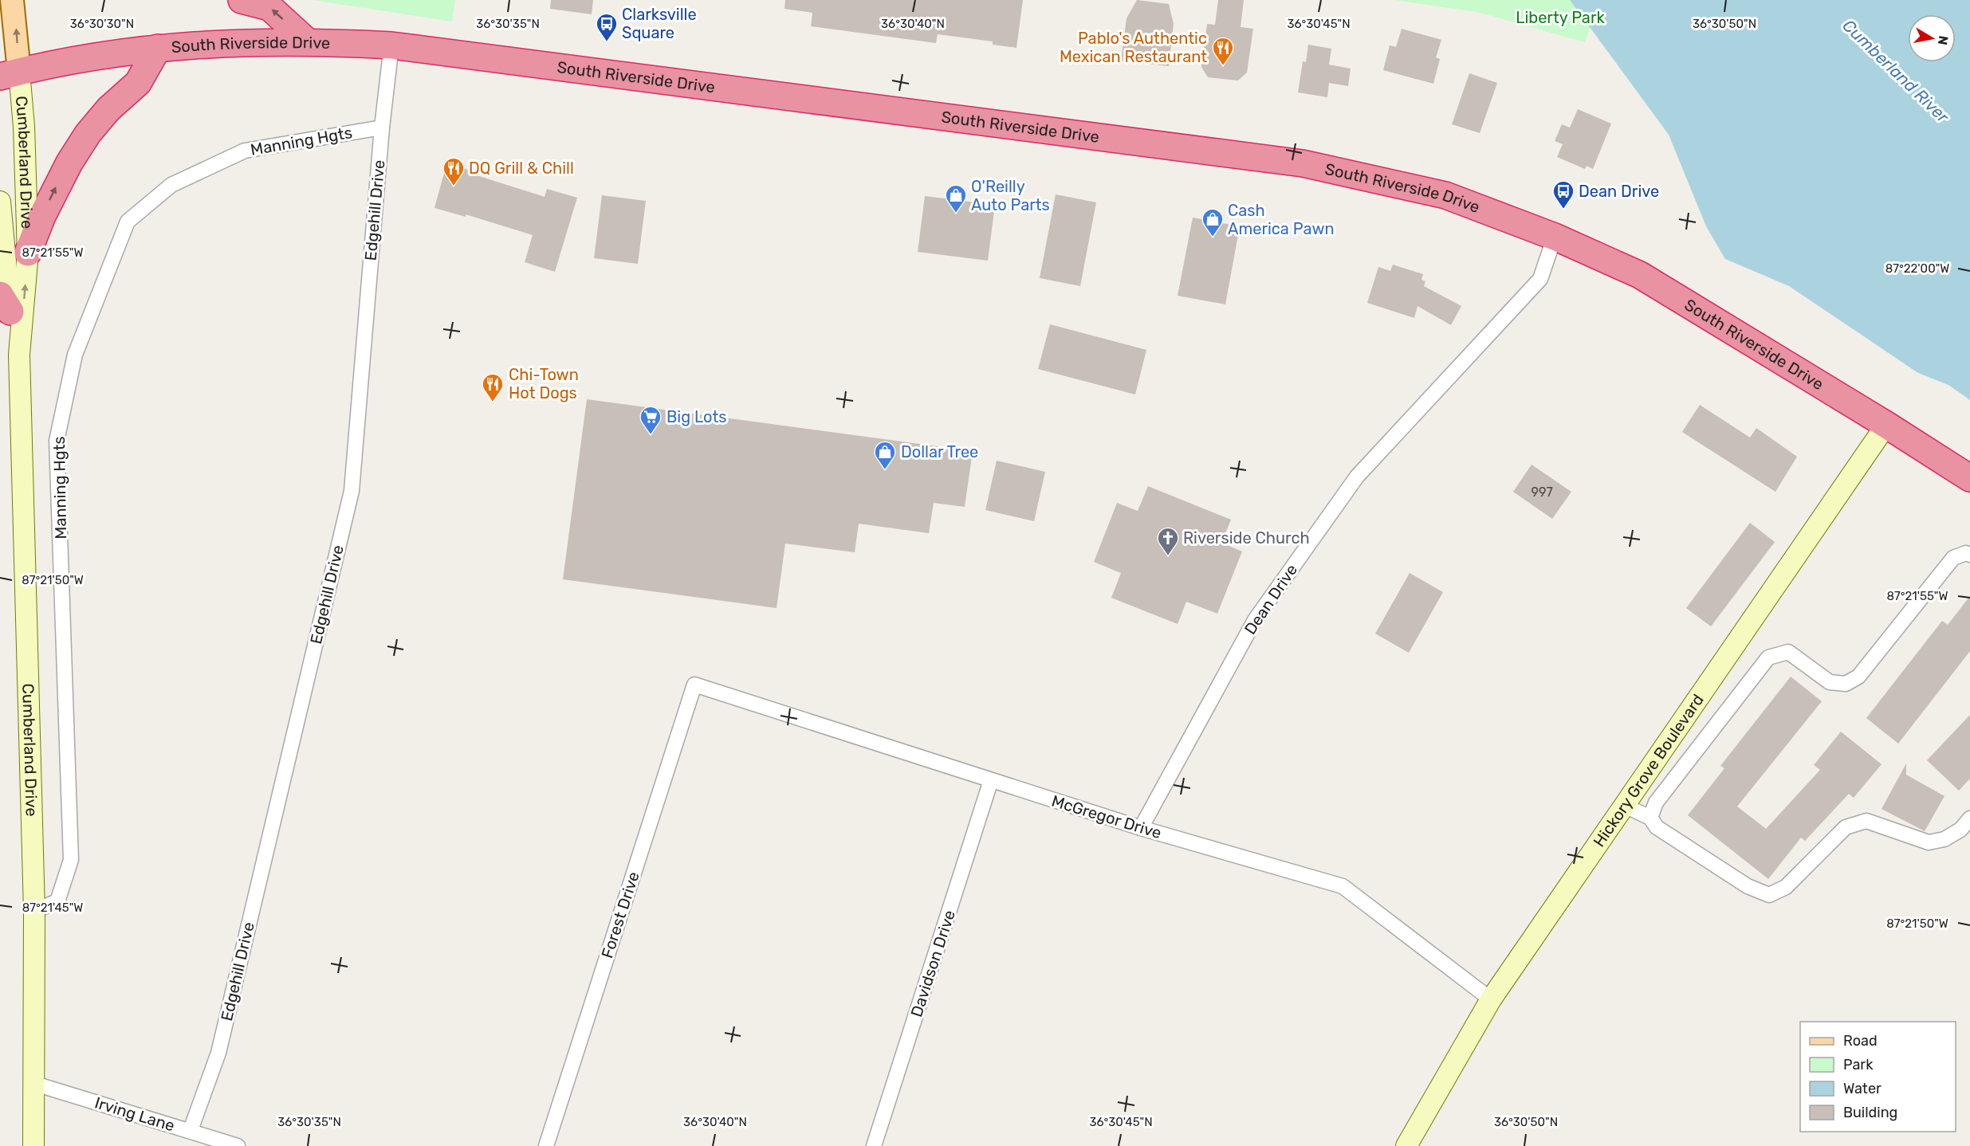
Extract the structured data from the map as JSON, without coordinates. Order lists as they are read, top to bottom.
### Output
{
  "streets": {
    "highway": ["South Riverside Drive"],
    "main road": ["Cumberland Drive", "Hickory Grove Boulevard"],
    "street": [
      "Manning Hgts",
      "Edgehill Drive",
      "Dean Drive",
      "McGregor Drive",
      "Forest Drive",
      "Davidson Drive",
      "Irving Lane"
    ]
  },
  "crossings": [
    ["South Riverside Drive", "Cumberland Drive"],
    ["South Riverside Drive", "Edgehill Drive"],
    ["South Riverside Drive", "Dean Drive"],
    ["South Riverside Drive", "Hickory Grove Boulevard"],
    ["Manning Hgts", "Cumberland Drive"],
    ["Manning Hgts", "Edgehill Drive"],
    ["Cumberland Drive", "Irving Lane"],
    ["Edgehill Drive", "Irving Lane"],
    ["Dean Drive", "McGregor Drive"],
    ["Hickory Grove Boulevard", "McGregor Drive"],
    ["McGregor Drive", "Forest Drive"],
    ["McGregor Drive", "Davidson Drive"]
  ],
  "water": ["Cumberland River"],
  "parks": ["Liberty Park"],
  "places": {
    "bus stop": ["Clarksville Square", "Dean Drive"],
    "restaurant": ["Pablo's Authentic Mexican Restaurant", "DQ Grill & Chill", "Chi-Town Hot Dogs"],
    "shop": ["O'Reilly Auto Parts", "Cash America Pawn", "Dollar Tree"],
    "supermarket": ["Big Lots"],
    "church": ["Riverside Church"]
  },
  "house_numbers": ["997"],
  "legend": [
    "Road",
    "Park",
    "Water",
    "Building"
  ],
  "north": "right",
  "coordinates": [
    "36°30'30\"N",
    "36°30'35\"N",
    "36°30'40\"N",
    "36°30'45\"N",
    "36°30'50\"N",
    "87°21'55\"W",
    "87°22'00\"W",
    "87°21'50\"W",
    "87°21'45\"W"
  ]
}
